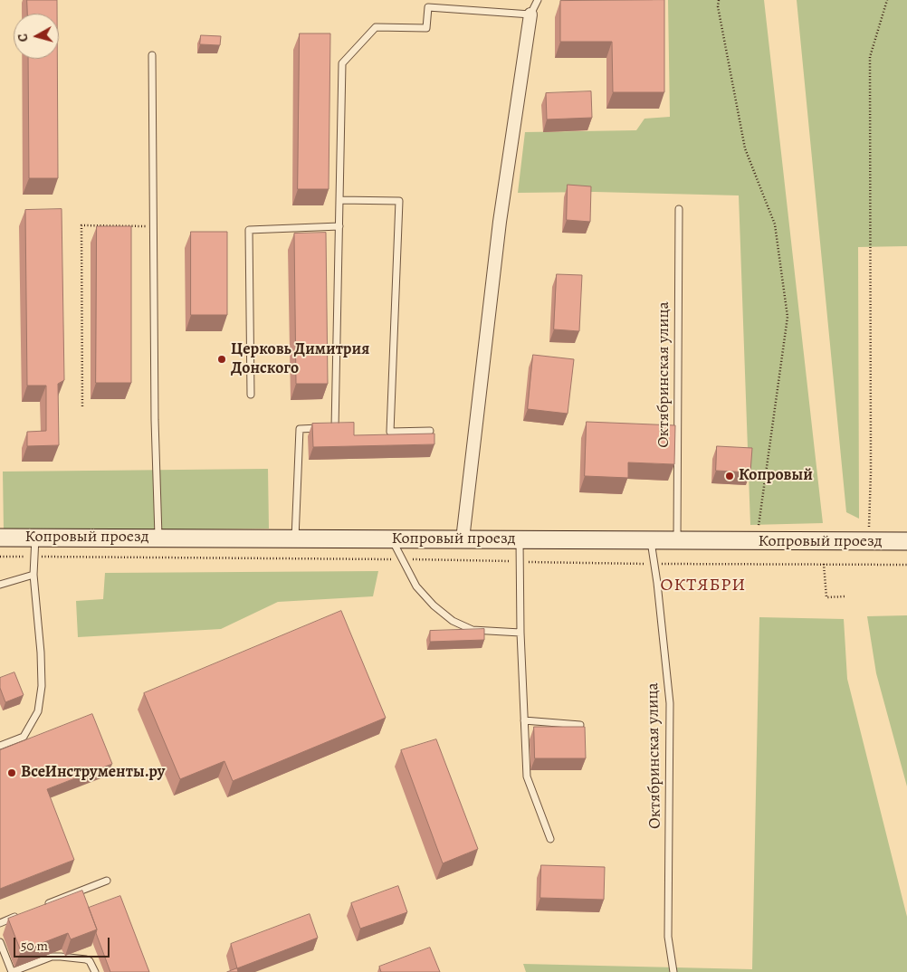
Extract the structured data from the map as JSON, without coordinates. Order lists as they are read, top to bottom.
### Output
{
  "streets": {
    "main road": ["Копровый проезд"],
    "lane": ["Октябринская улица"]
  },
  "crossings": [
    ["Октябринская улица", "Копровый проезд"]
  ],
  "districts": ["ОКТЯБРИ"],
  "places": ["Церковь Димитрия Донского", "Копровый", "ВсеИнструменты.ру"],
  "scale_bar": "50 m",
  "north": "left"
}
